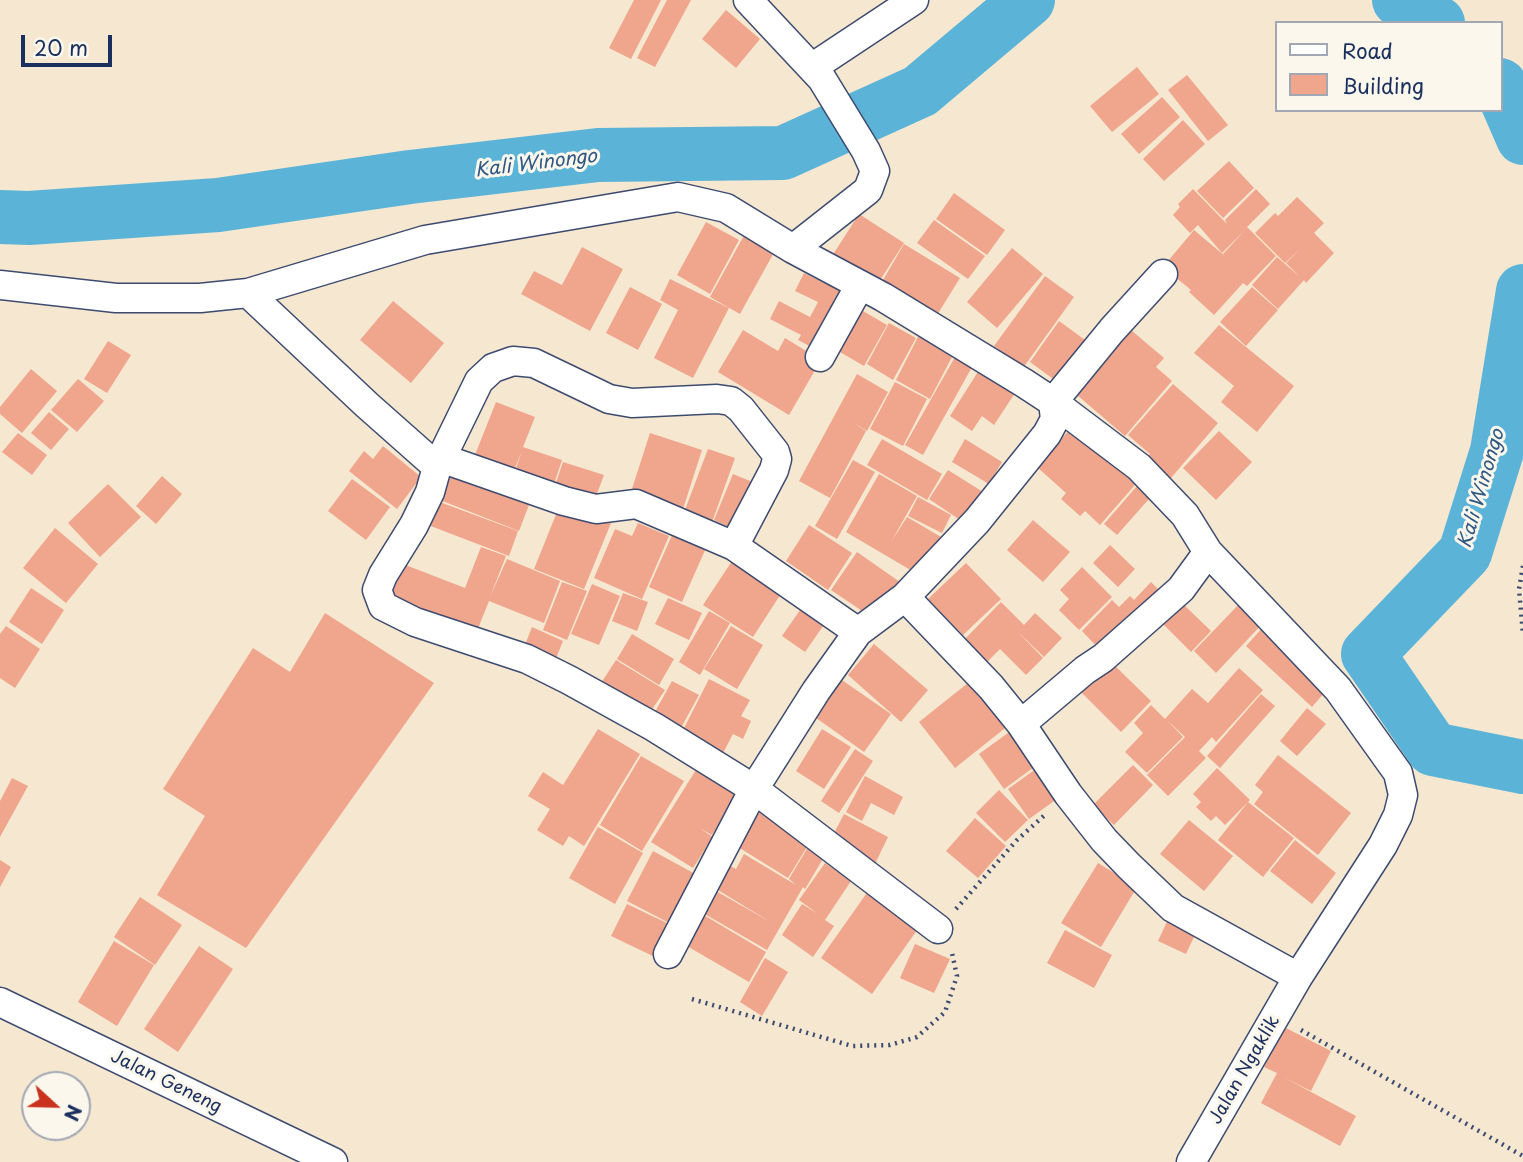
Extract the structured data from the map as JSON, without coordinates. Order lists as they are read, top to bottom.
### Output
{
  "streets": {
    "street": ["Jalan Ngaklik", "Jalan Geneng"]
  },
  "water": ["Kali Winongo"],
  "legend": ["Road", "Building"],
  "scale_bar": "20 m",
  "north": "right"
}
